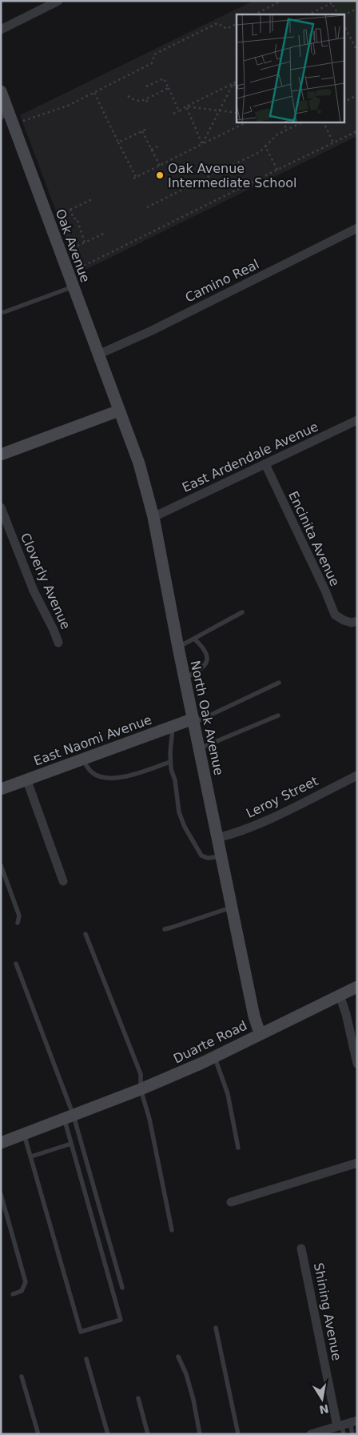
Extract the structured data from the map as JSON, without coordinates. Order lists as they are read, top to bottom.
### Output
{
  "streets": {
    "street": [
      "Oak Avenue",
      "Camino Real",
      "East Ardendale Avenue",
      "Encinita Avenue",
      "Cloverly Avenue",
      "North Oak Avenue",
      "East Naomi Avenue",
      "Leroy Street",
      "Duarte Road",
      "Shining Avenue"
    ]
  },
  "crossings": [
    ["Oak Avenue", "Camino Real"],
    ["Oak Avenue", "North Oak Avenue"],
    ["East Ardendale Avenue", "Encinita Avenue"],
    ["East Ardendale Avenue", "North Oak Avenue"],
    ["North Oak Avenue", "East Naomi Avenue"],
    ["North Oak Avenue", "Leroy Street"],
    ["North Oak Avenue", "Duarte Road"]
  ],
  "places": ["Oak Avenue Intermediate School"],
  "north": "bottom"
}
